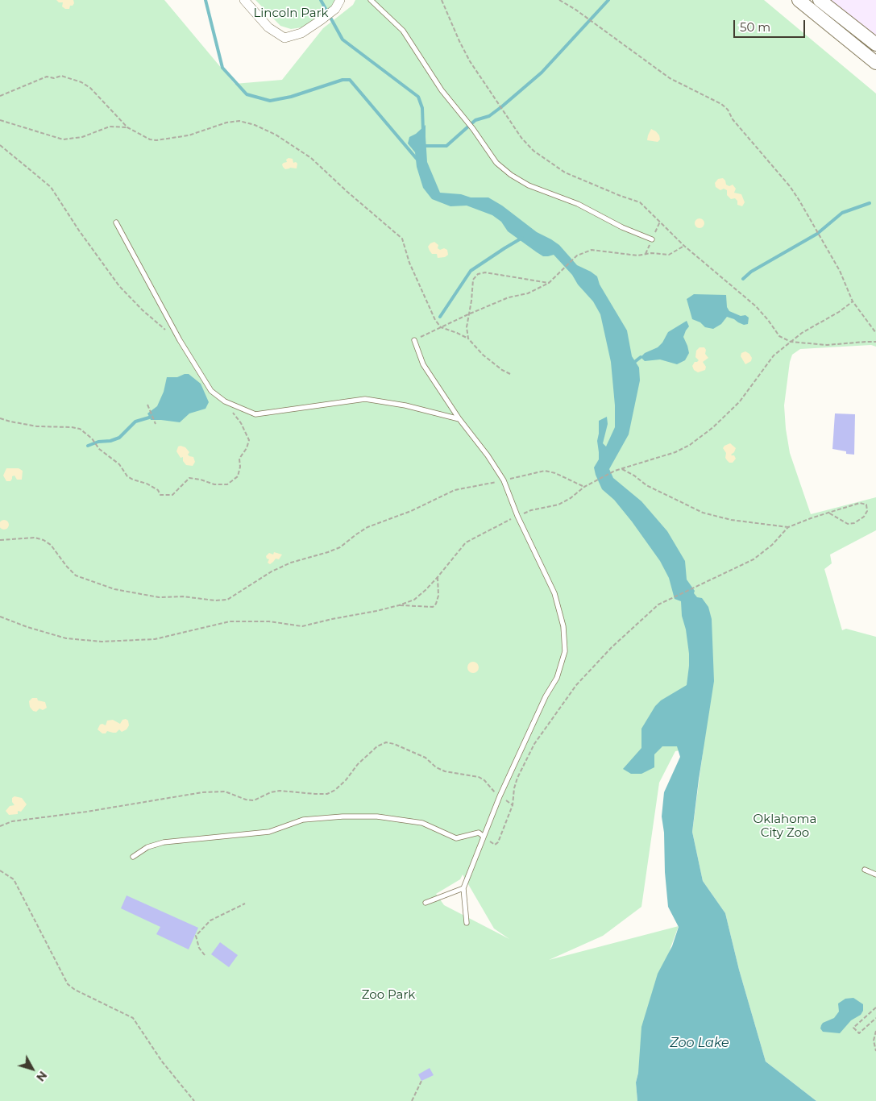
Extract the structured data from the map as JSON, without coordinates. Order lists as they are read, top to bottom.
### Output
{
  "water": ["Zoo Lake"],
  "parks": ["Lincoln Park", "Oklahoma City Zoo", "Zoo Park"],
  "scale_bar": "50 m",
  "north": "bottom right"
}
